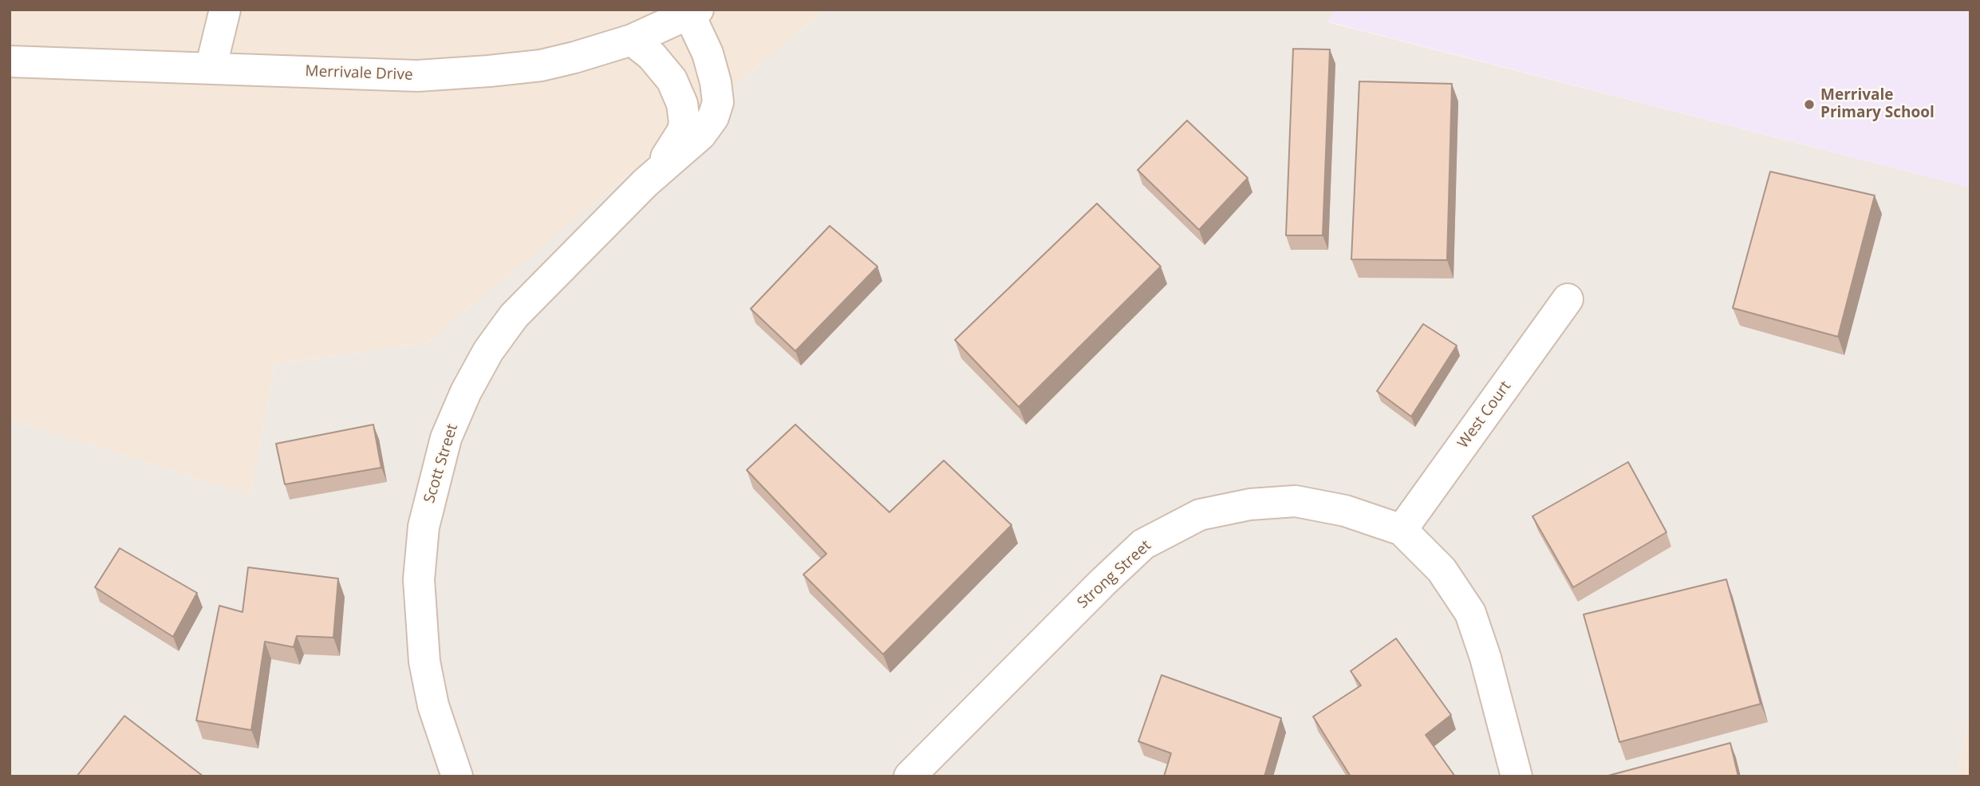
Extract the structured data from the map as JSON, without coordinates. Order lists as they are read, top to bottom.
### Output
{
  "streets": {
    "street": [
      "Merrivale Drive",
      "West Court",
      "Scott Street",
      "Strong Street"
    ]
  },
  "crossings": [
    ["Merrivale Drive", "Scott Street"],
    ["West Court", "Strong Street"]
  ],
  "places": ["Merrivale Primary School"]
}
